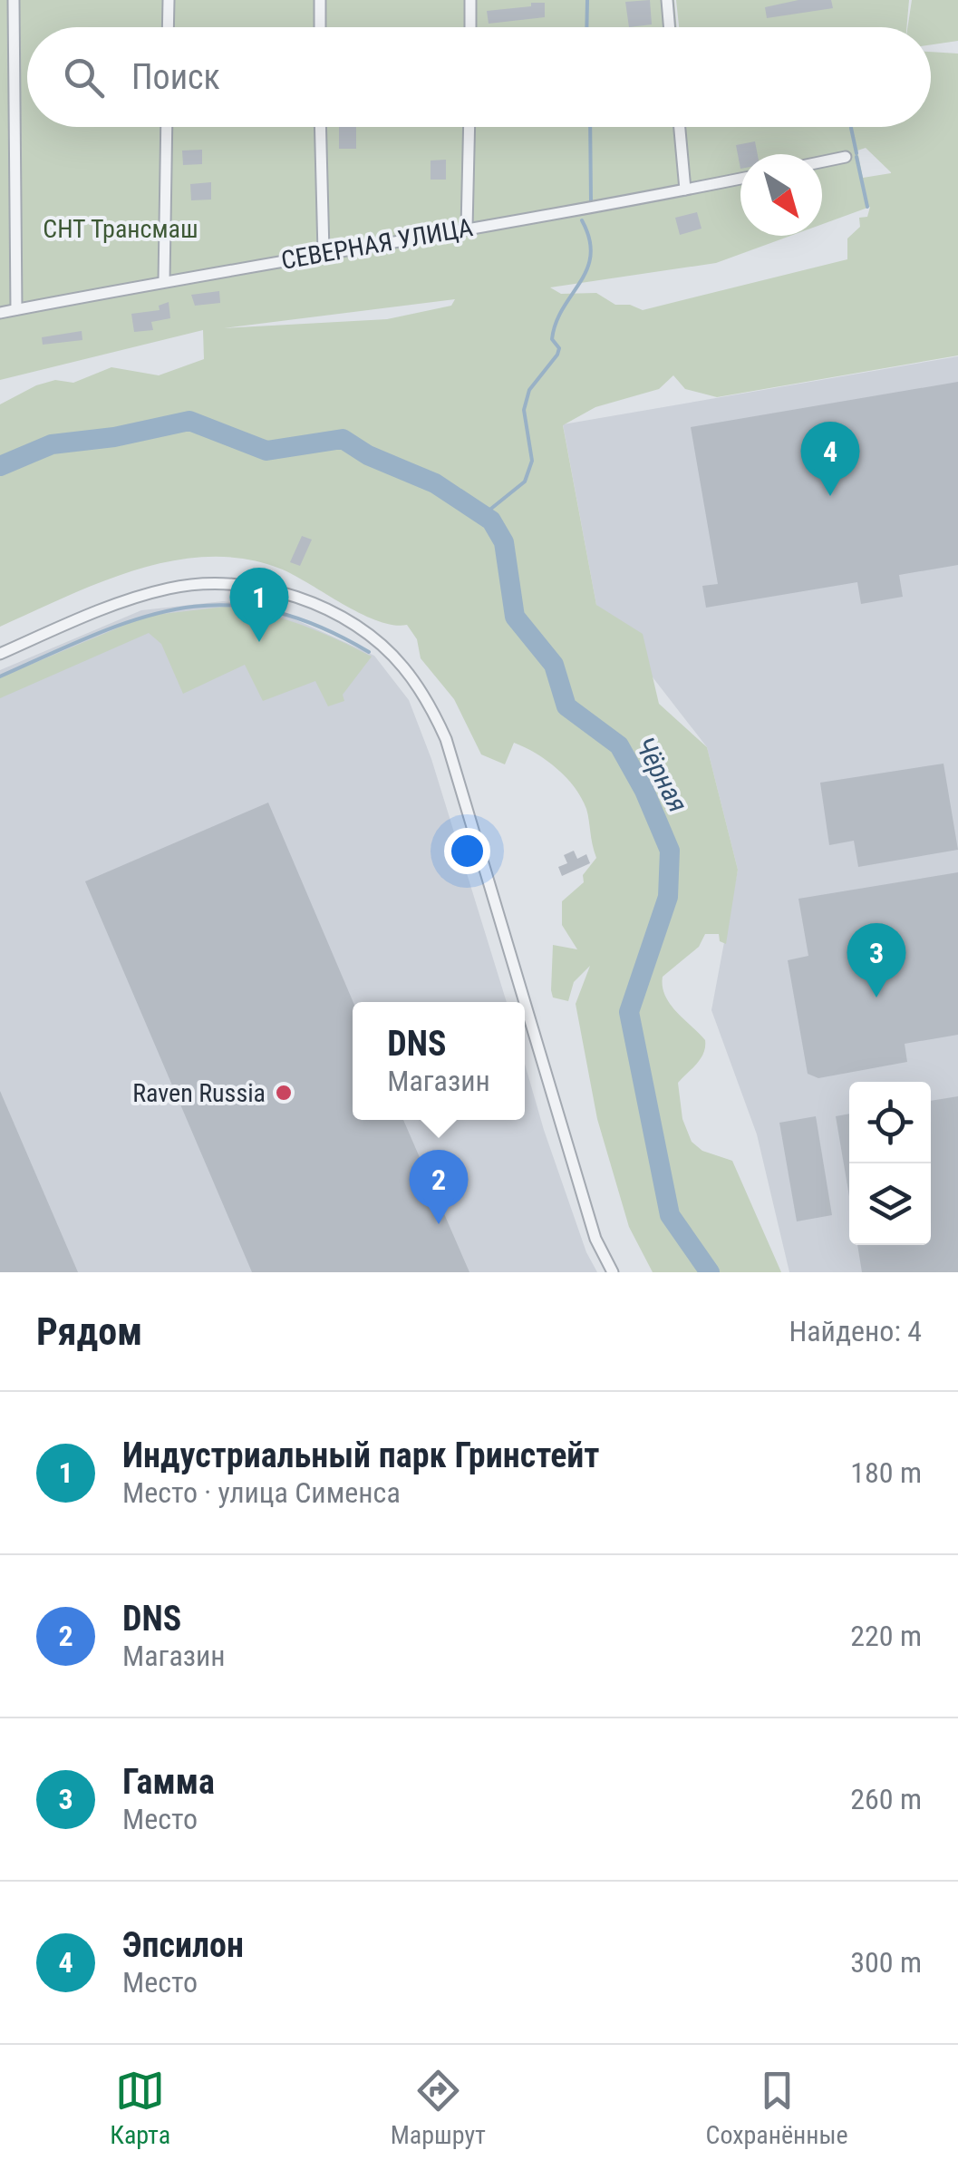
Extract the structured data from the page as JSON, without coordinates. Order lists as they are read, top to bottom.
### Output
{
  "streets": {
    "street": ["СЕВЕРНАЯ УЛИЦА"]
  },
  "water": ["Чёрная"],
  "parks": ["СНТ Трансмаш"],
  "places": ["Raven Russia"],
  "north": "bottom right",
  "page": {
    "search": "Поиск",
    "pins": [
      "4",
      "1",
      "3",
      "2"
    ],
    "popup": ["DNS", "Магазин"],
    "heading": ["Рядом", "Найдено: 4"],
    "list": [
      {
        "mark": "1",
        "name": "Индустриальный парк Гринстейт",
        "note": "Место · улица Сименса",
        "value": "180 m"
      },
      {
        "mark": "2",
        "name": "DNS",
        "note": "Магазин",
        "value": "220 m"
      },
      {
        "mark": "3",
        "name": "Гамма",
        "note": "Место",
        "value": "260 m"
      },
      {
        "mark": "4",
        "name": "Эпсилон",
        "note": "Место",
        "value": "300 m"
      }
    ],
    "nav": ["Карта", "Маршрут", "Сохранённые"]
  }
}
